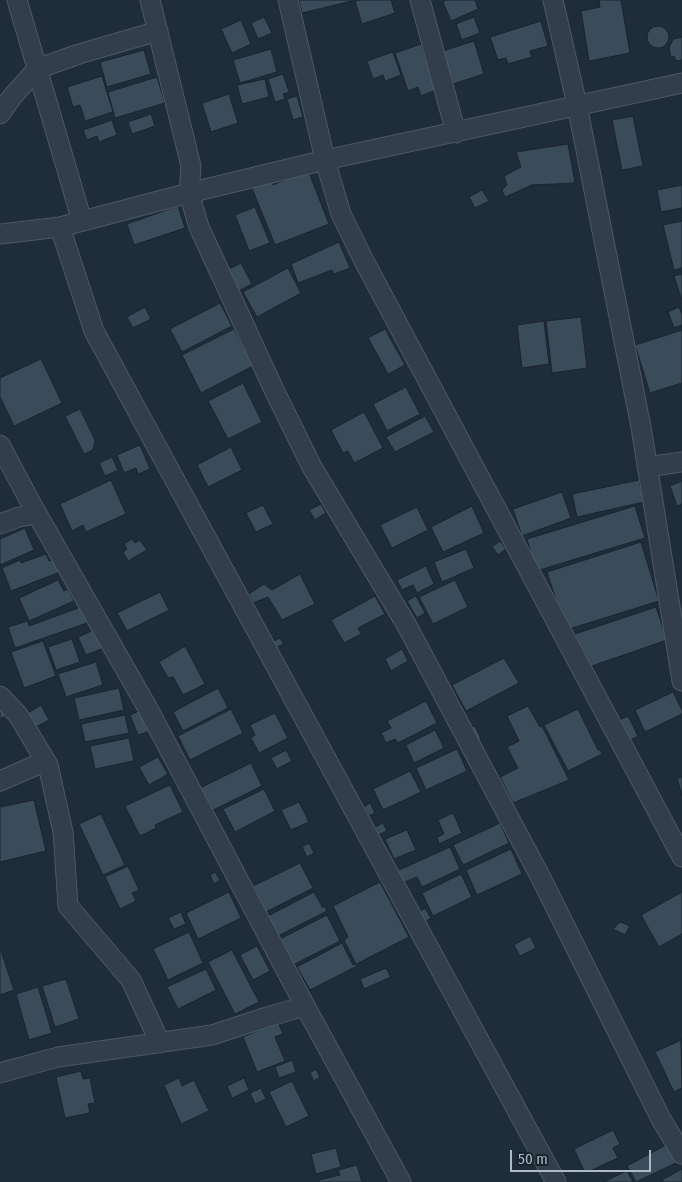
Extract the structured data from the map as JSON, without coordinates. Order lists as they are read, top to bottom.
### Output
{
  "scale_bar": "50 m"
}
